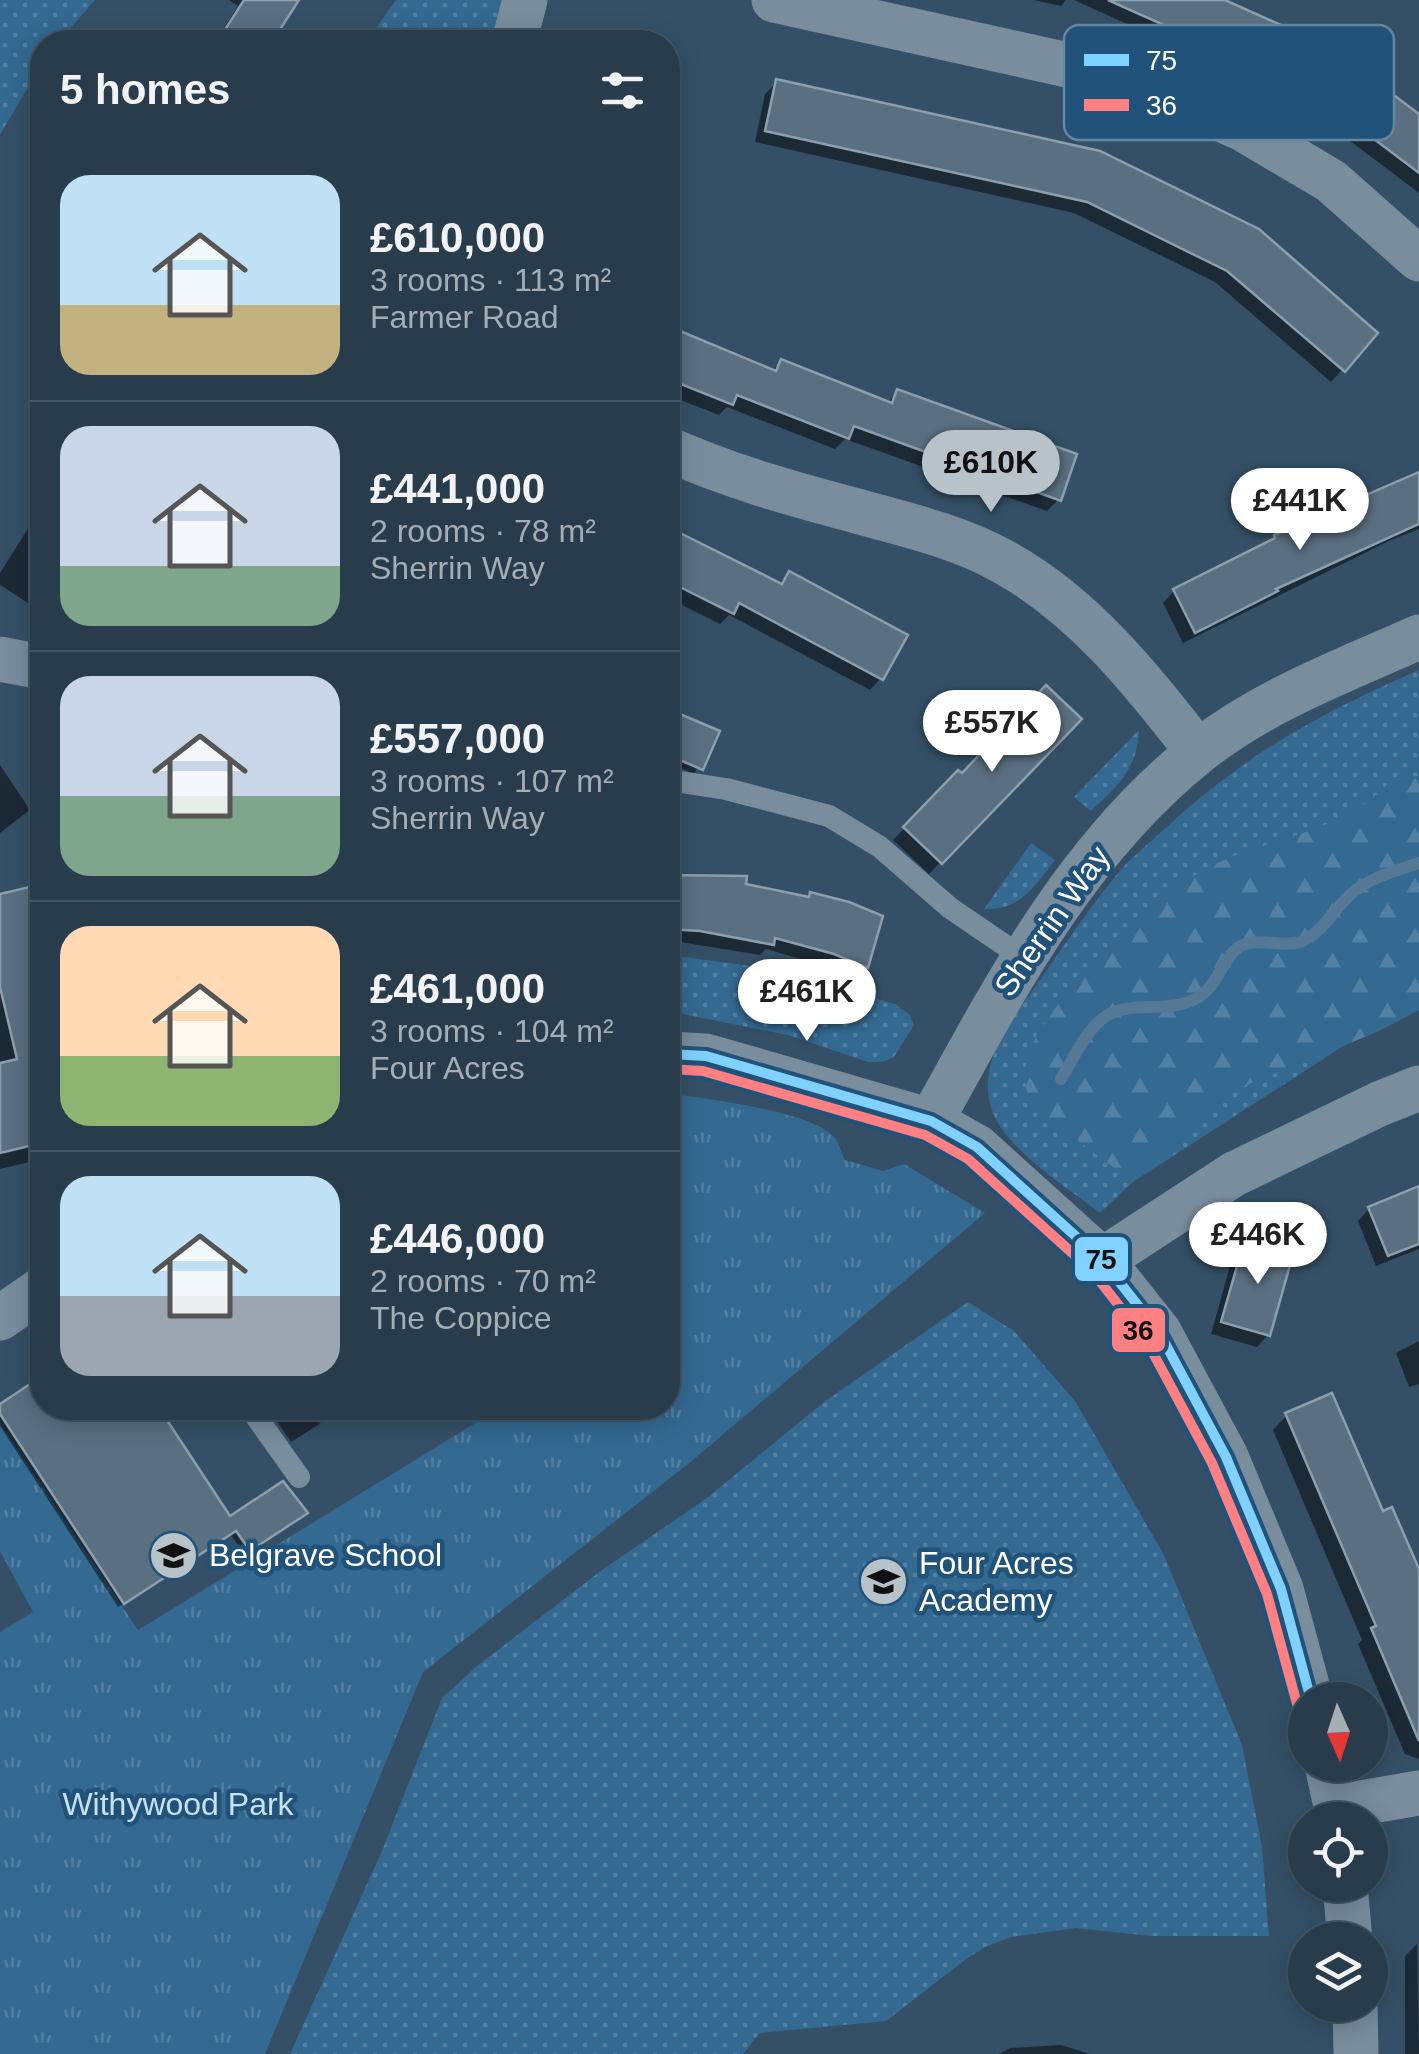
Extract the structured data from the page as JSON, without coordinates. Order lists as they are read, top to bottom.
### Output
{
  "streets": {
    "street": ["Sherrin Way"]
  },
  "parks": ["Withywood Park"],
  "places": {
    "school or university": ["Belgrave School", "Four Acres Academy"]
  },
  "lines": ["transit line 75", "transit line 36"],
  "legend": ["75", "36"],
  "north": "bottom",
  "page": {
    "heading": "5 homes",
    "list": [
      {
        "name": "£610,000",
        "note": "3 rooms · 113 m² · Farmer Road"
      },
      {
        "name": "£441,000",
        "note": "2 rooms · 78 m² · Sherrin Way"
      },
      {
        "name": "£557,000",
        "note": "3 rooms · 107 m² · Sherrin Way"
      },
      {
        "name": "£461,000",
        "note": "3 rooms · 104 m² · Four Acres"
      },
      {
        "name": "£446,000",
        "note": "2 rooms · 70 m² · The Coppice"
      }
    ],
    "price": [
      "£610K",
      "£441K",
      "£557K",
      "£461K",
      "£446K"
    ]
  }
}
